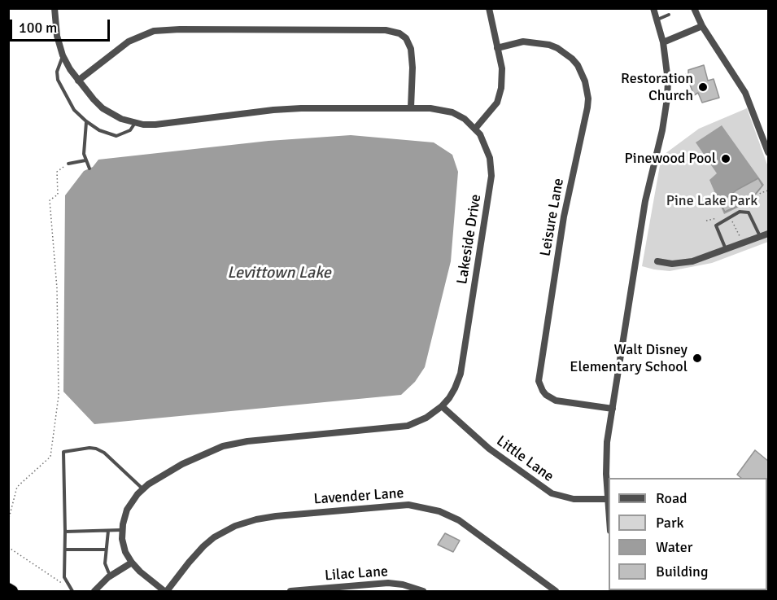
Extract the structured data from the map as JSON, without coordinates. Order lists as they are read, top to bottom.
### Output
{
  "streets": {
    "street": [
      "Leisure Lane",
      "Lakeside Drive",
      "Little Lane",
      "Lavender Lane",
      "Lilac Lane"
    ]
  },
  "crossings": [
    ["Lakeside Drive", "Little Lane"],
    ["Lakeside Drive", "Lavender Lane"]
  ],
  "water": ["Levittown Lake"],
  "parks": ["Pine Lake Park"],
  "places": ["Restoration Church", "Pinewood Pool", "Walt Disney Elementary School"],
  "legend": [
    "Road",
    "Park",
    "Water",
    "Building"
  ],
  "scale_bar": "100 m"
}
